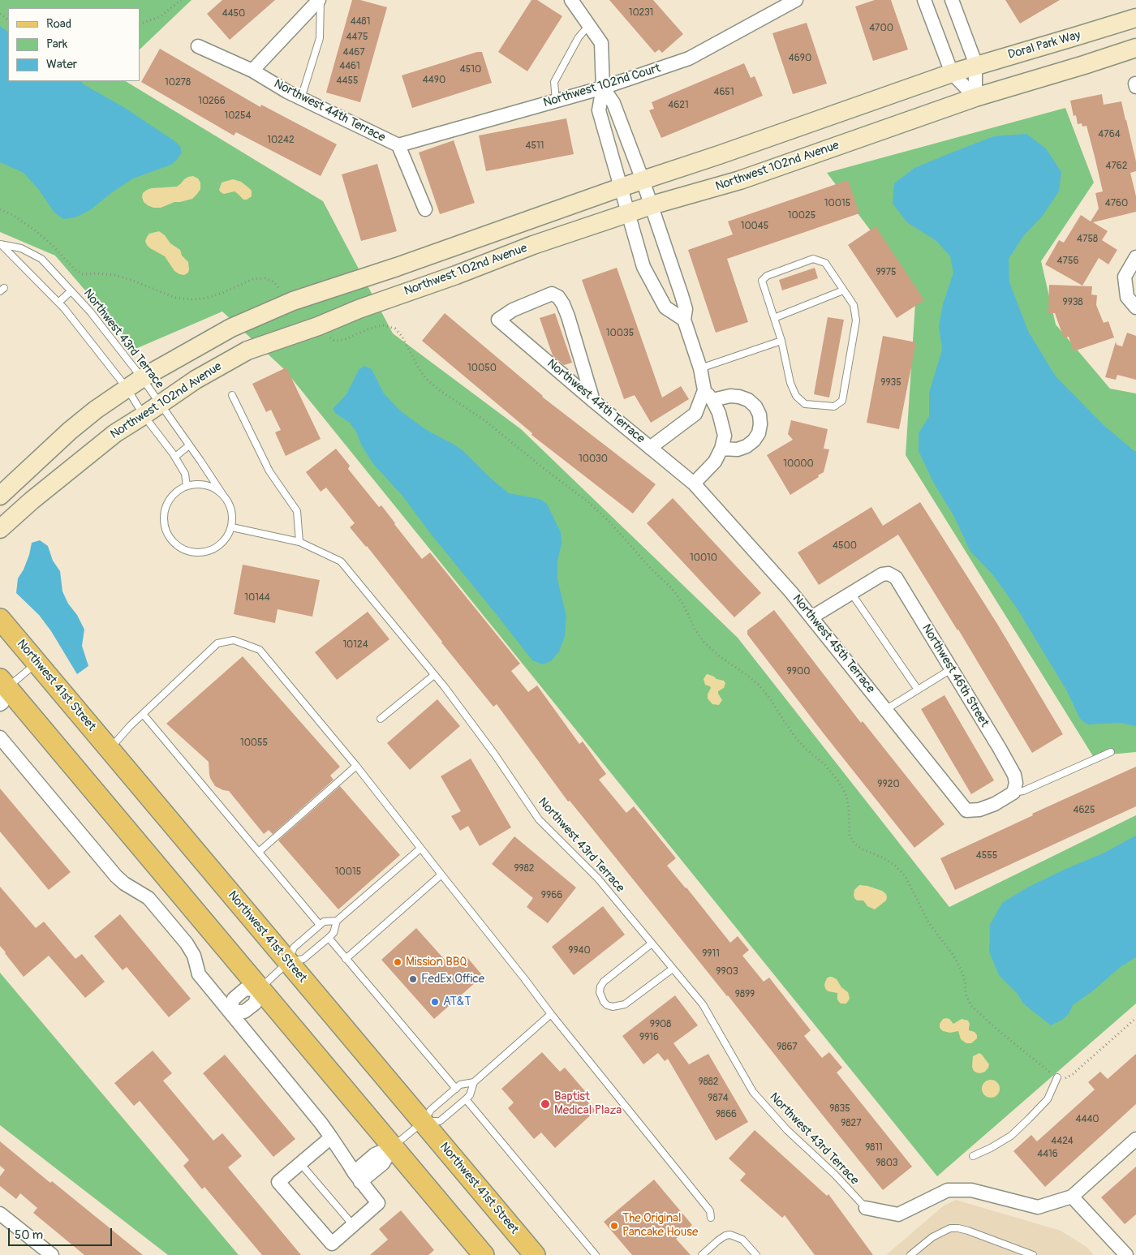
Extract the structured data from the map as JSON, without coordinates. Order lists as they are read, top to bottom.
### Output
{
  "streets": {
    "main road": ["Northwest 41st Street"],
    "street": [
      "Doral Park Way",
      "Northwest 102nd Court",
      "Northwest 44th Terrace",
      "Northwest 102nd Avenue",
      "Northwest 45th Terrace",
      "Northwest 46th Street"
    ],
    "lane": ["Northwest 43rd Terrace"]
  },
  "crossings": [
    ["Northwest 102nd Court", "Northwest 44th Terrace"],
    ["Northwest 44th Terrace", "Northwest 45th Terrace"],
    ["Northwest 102nd Avenue", "Northwest 43rd Terrace"],
    ["Northwest 45th Terrace", "Northwest 46th Street"]
  ],
  "places": [
    "Mission BBQ",
    "FedEx Office",
    "AT&T",
    "Baptist Medical Plaza",
    "The Original Pancake House"
  ],
  "house_numbers": [
    "10231",
    "4450",
    "4481",
    "4700",
    "4475",
    "4467",
    "4690",
    "4461",
    "4510",
    "4490",
    "4455",
    "10278",
    "4651",
    "10266",
    "4621",
    "10254",
    "4764",
    "10242",
    "4511",
    "4762",
    "10015",
    "4760",
    "10025",
    "10045",
    "4758",
    "4756",
    "9975",
    "9938",
    "10035",
    "10050",
    "9935",
    "10030",
    "10000",
    "4500",
    "10010",
    "10144",
    "10124",
    "9900",
    "10055",
    "9920",
    "4625",
    "4555",
    "9982",
    "10015",
    "9966",
    "9940",
    "9911",
    "9903",
    "9899",
    "9908",
    "9916",
    "9867",
    "9882",
    "9874",
    "9835",
    "9866",
    "4440",
    "9827",
    "4424",
    "9811",
    "4416",
    "9803"
  ],
  "legend": ["Road", "Park", "Water"],
  "scale_bar": "50 m"
}
